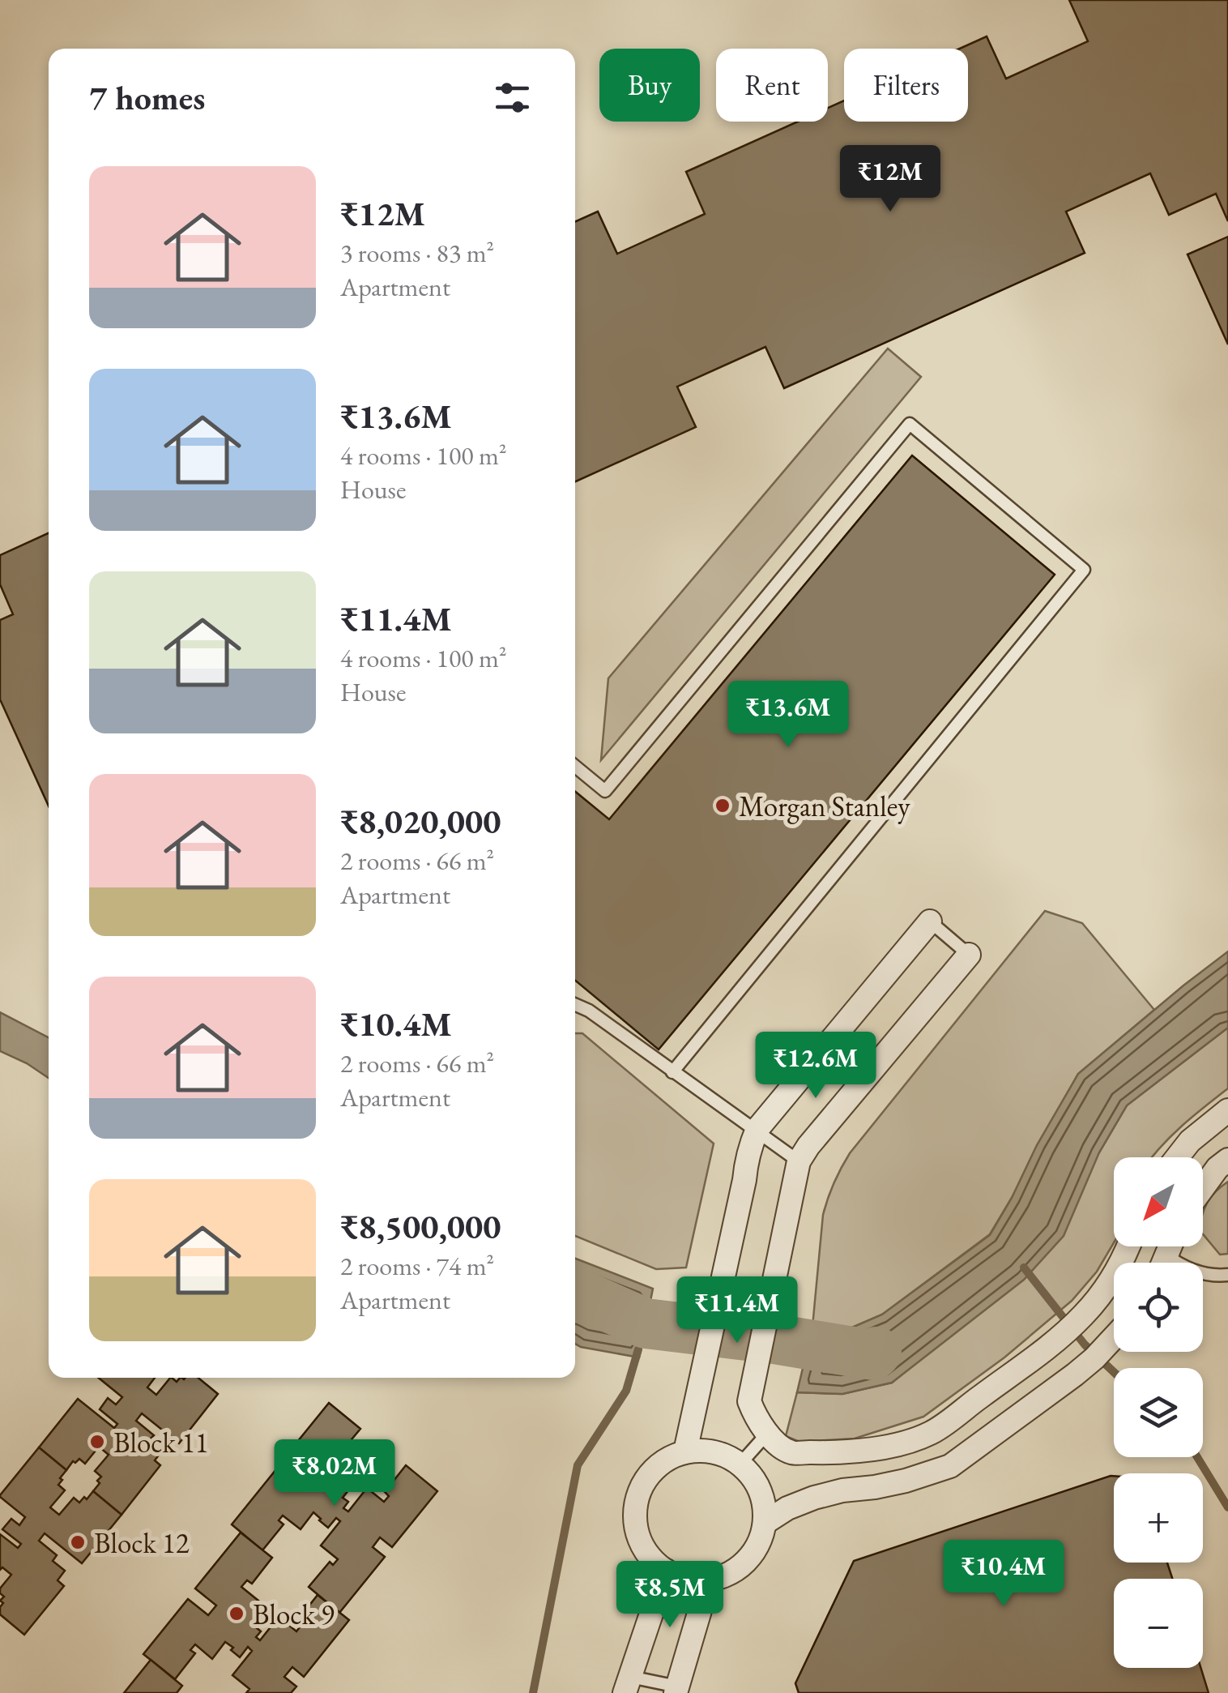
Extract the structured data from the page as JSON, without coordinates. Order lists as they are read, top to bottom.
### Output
{
  "places": [
    "Morgan Stanley",
    "Block 11",
    "Block 12",
    "Block 9"
  ],
  "north": "bottom left",
  "page": {
    "chip": ["Buy", "Rent", "Filters"],
    "heading": "7 homes",
    "price": [
      "₹12M",
      "₹13.6M",
      "₹12.6M",
      "₹11.4M",
      "₹8.02M",
      "₹10.4M",
      "₹8.5M"
    ],
    "list": [
      {
        "name": "₹12M",
        "note": "3 rooms · 83 m² · Apartment"
      },
      {
        "name": "₹13.6M",
        "note": "4 rooms · 100 m² · House"
      },
      {
        "name": "₹11.4M",
        "note": "4 rooms · 100 m² · House"
      },
      {
        "name": "₹8,020,000",
        "note": "2 rooms · 66 m² · Apartment"
      },
      {
        "name": "₹10.4M",
        "note": "2 rooms · 66 m² · Apartment"
      },
      {
        "name": "₹8,500,000",
        "note": "2 rooms · 74 m² · Apartment"
      }
    ],
    "map_buttons": ["+", "−"]
  }
}
